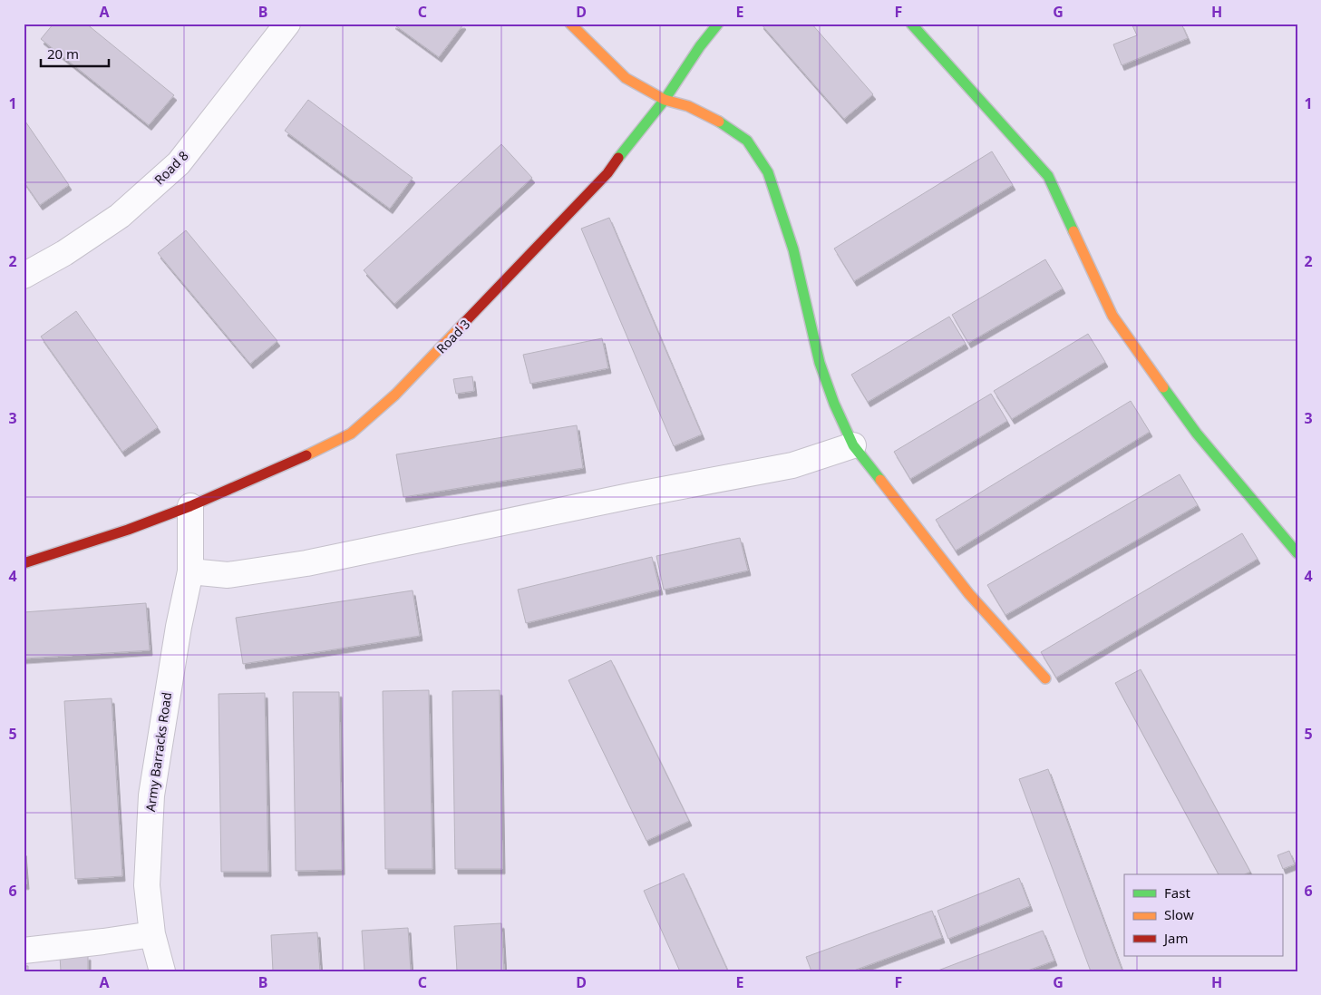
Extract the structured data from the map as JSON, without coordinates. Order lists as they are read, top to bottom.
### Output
{
  "streets": {
    "street": ["Road 8", "Road 3", "Army Barracks Road"]
  },
  "crossings": [
    ["Road 3", "Army Barracks Road"]
  ],
  "legend": ["Fast", "Slow", "Jam"],
  "scale_bar": "20 m",
  "grid": {
    "columns": [
      "A",
      "B",
      "C",
      "D",
      "E",
      "F",
      "G",
      "H"
    ],
    "rows": [
      "1",
      "2",
      "3",
      "4",
      "5",
      "6"
    ]
  }
}
